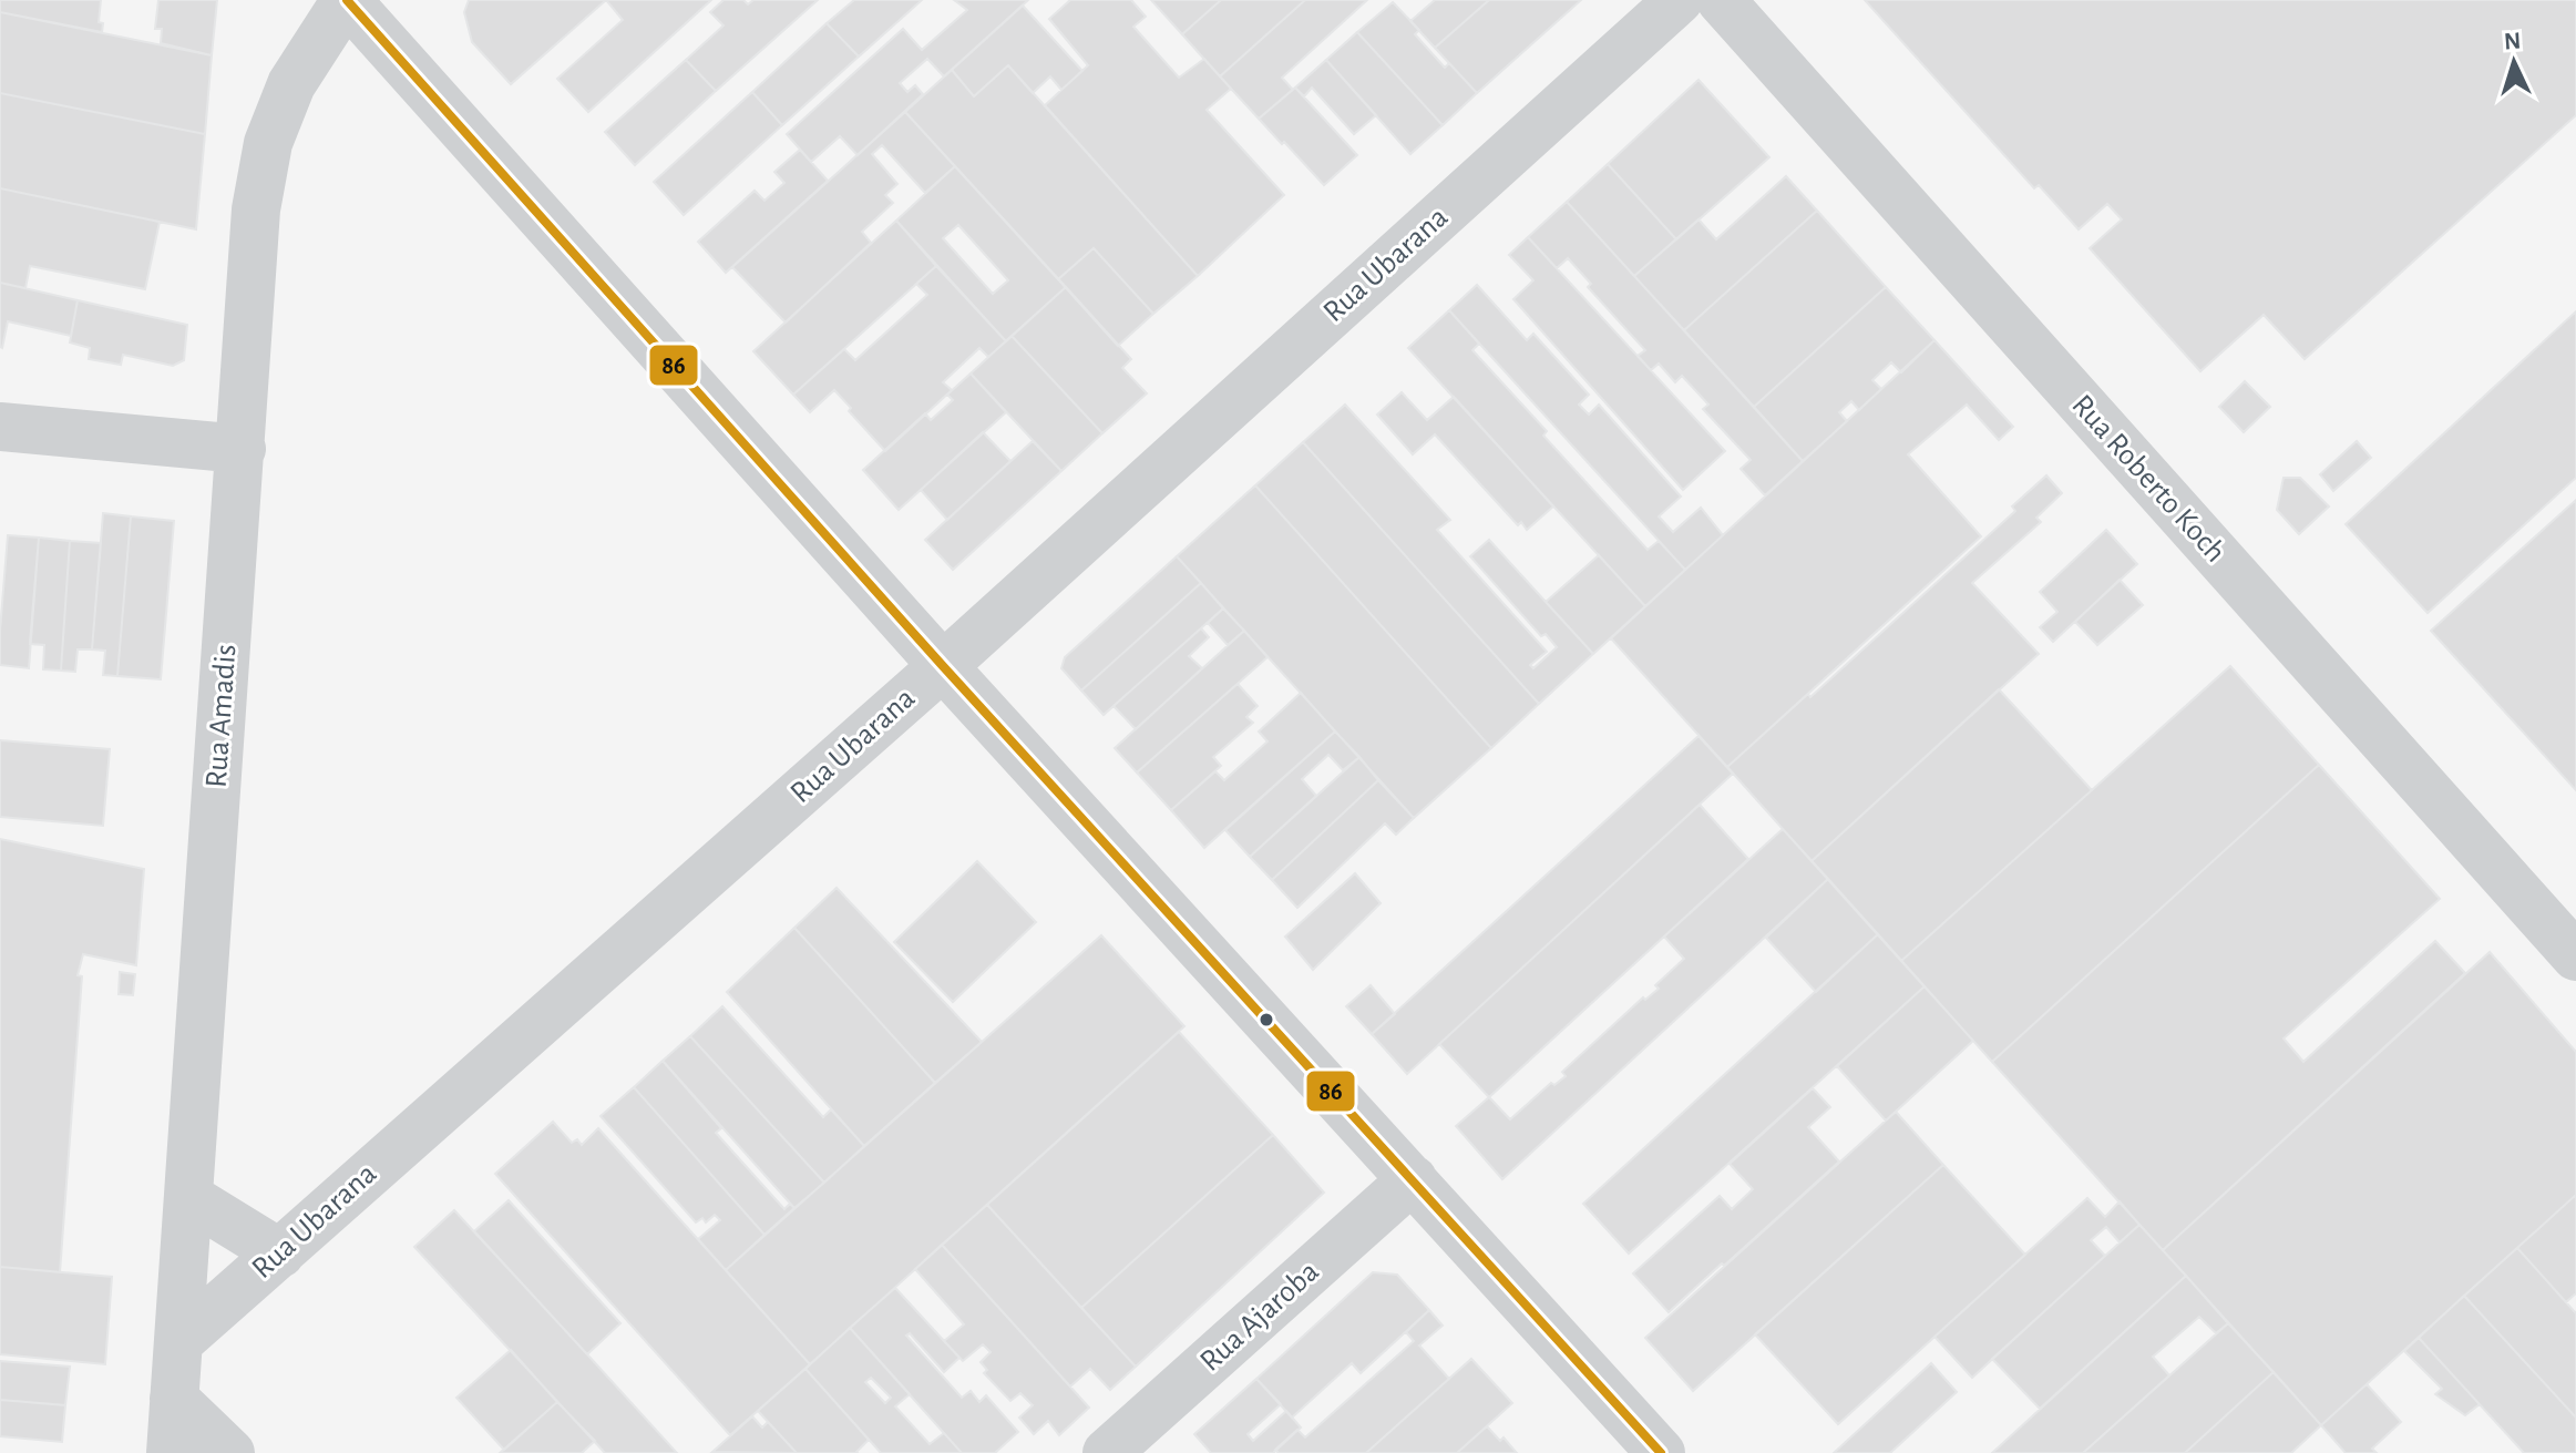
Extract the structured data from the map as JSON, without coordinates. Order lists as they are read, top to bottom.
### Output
{
  "streets": {
    "street": [
      "Rua Ubarana",
      "Rua Roberto Koch",
      "Rua Amadis",
      "Rua Ajaroba"
    ]
  },
  "crossings": [
    ["Rua Ubarana", "Rua Amadis"]
  ],
  "lines": ["transit line 86"],
  "north": "top"
}
